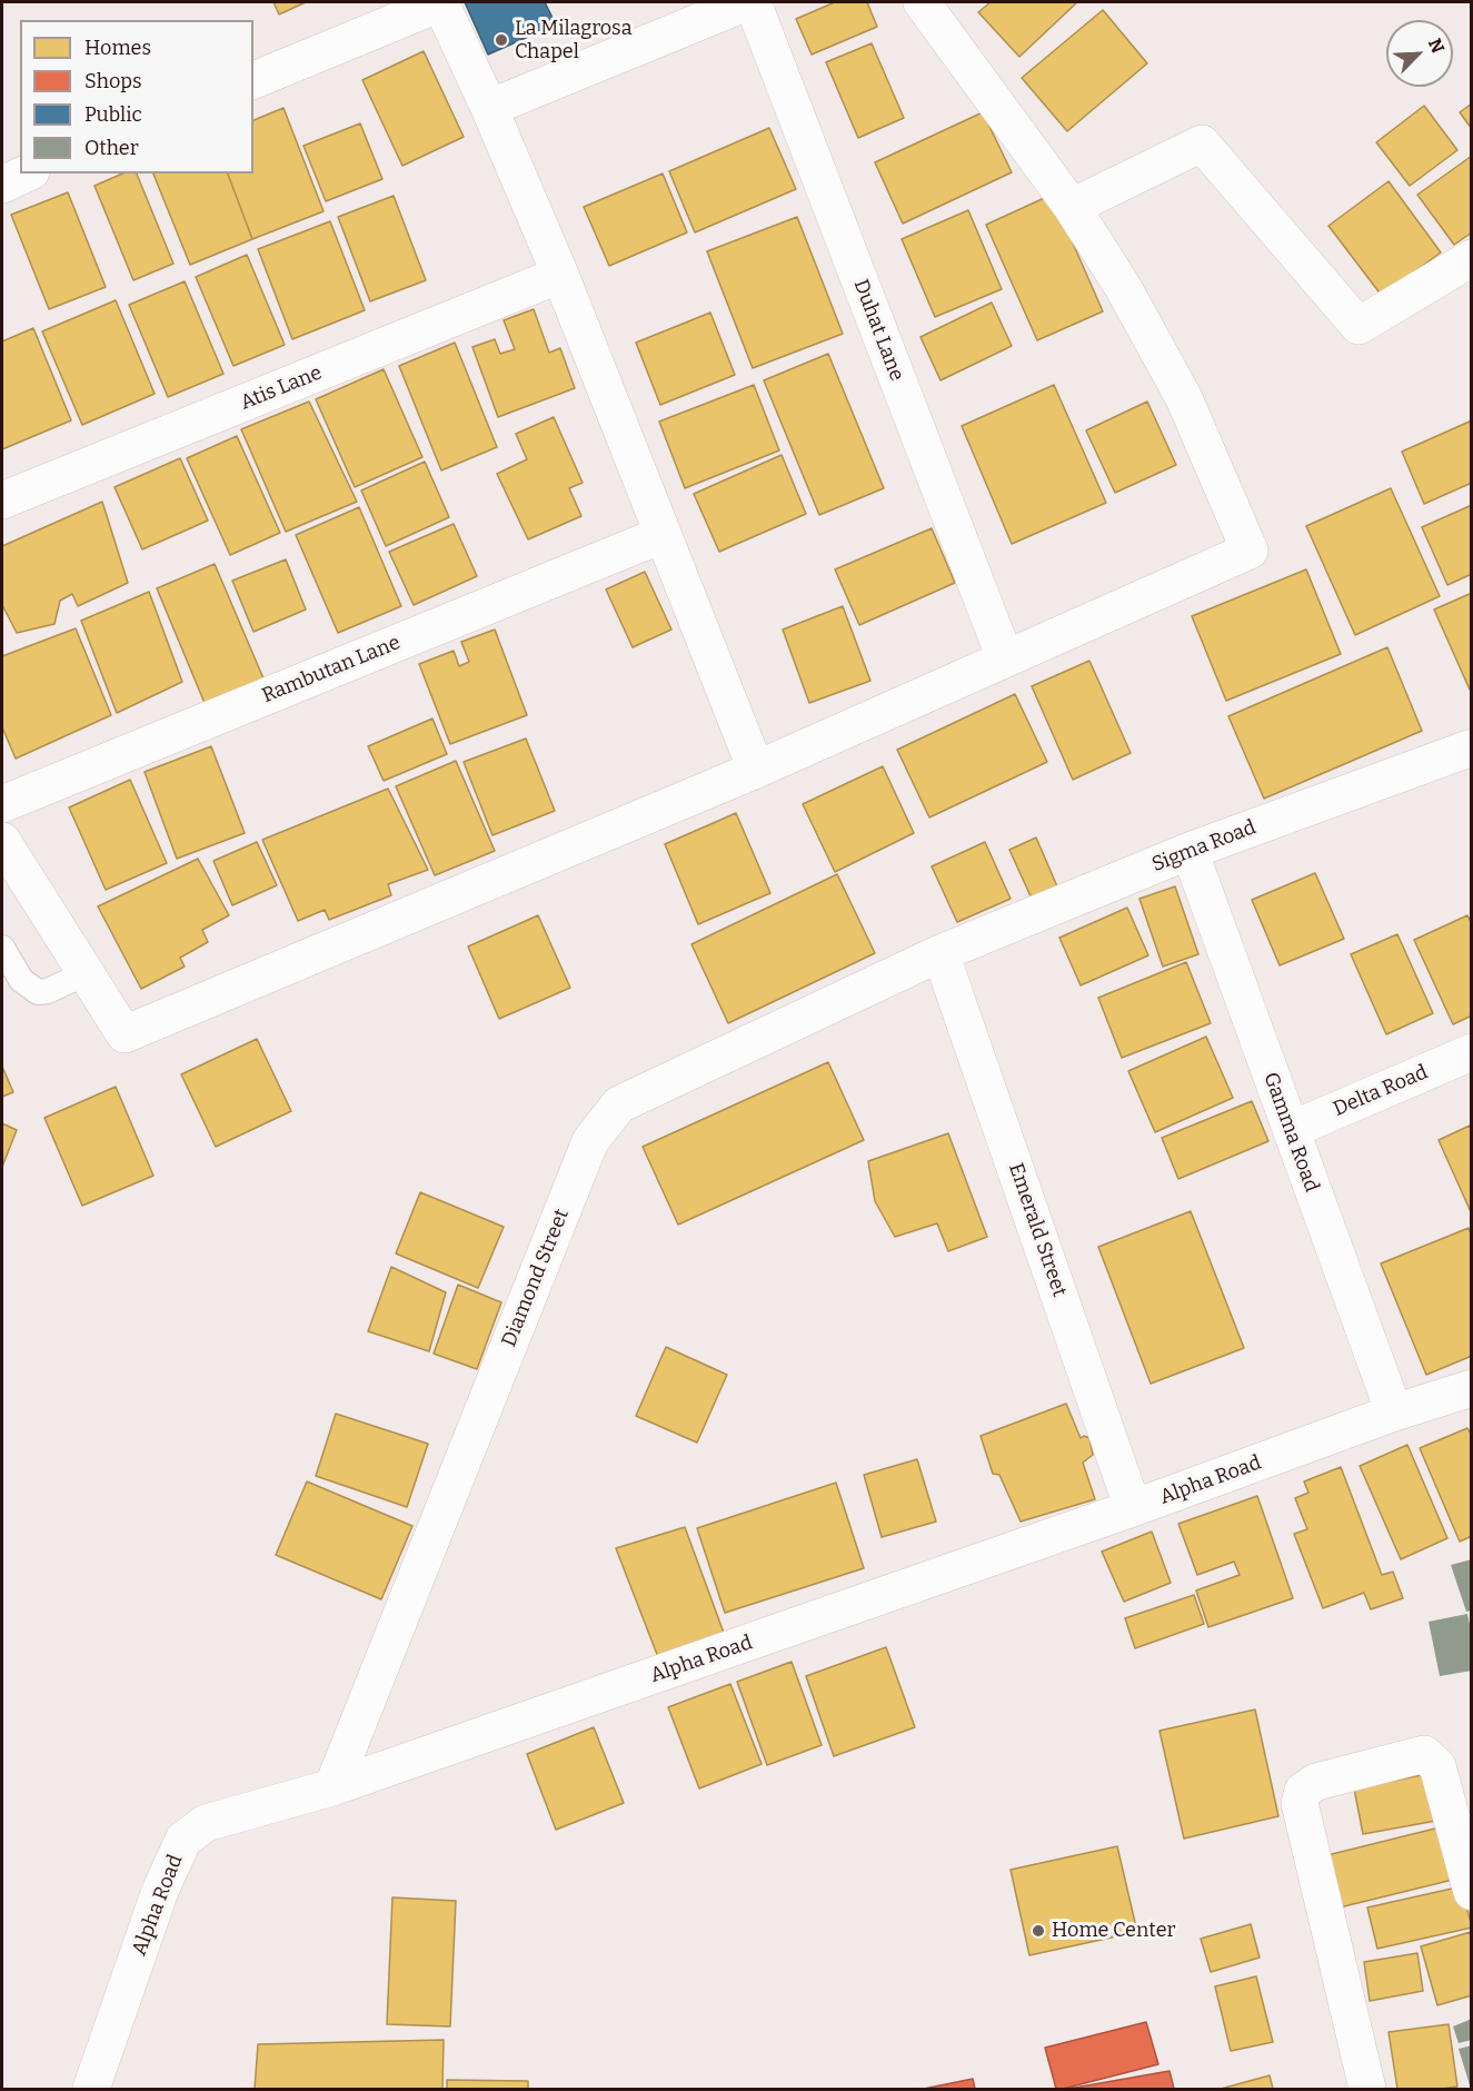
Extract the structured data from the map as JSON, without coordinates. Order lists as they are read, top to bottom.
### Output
{
  "streets": {
    "street": [
      "Duhat Lane",
      "Atis Lane",
      "Rambutan Lane",
      "Sigma Road",
      "Delta Road",
      "Gamma Road",
      "Emerald Street",
      "Diamond Street",
      "Alpha Road"
    ]
  },
  "crossings": [
    ["Sigma Road", "Gamma Road"],
    ["Sigma Road", "Emerald Street"],
    ["Sigma Road", "Diamond Street"],
    ["Delta Road", "Gamma Road"],
    ["Gamma Road", "Alpha Road"],
    ["Emerald Street", "Diamond Street"],
    ["Emerald Street", "Alpha Road"],
    ["Diamond Street", "Alpha Road"]
  ],
  "places": ["La Milagrosa Chapel", "Home Center"],
  "legend": [
    "Homes",
    "Shops",
    "Public",
    "Other"
  ],
  "north": "top right"
}
